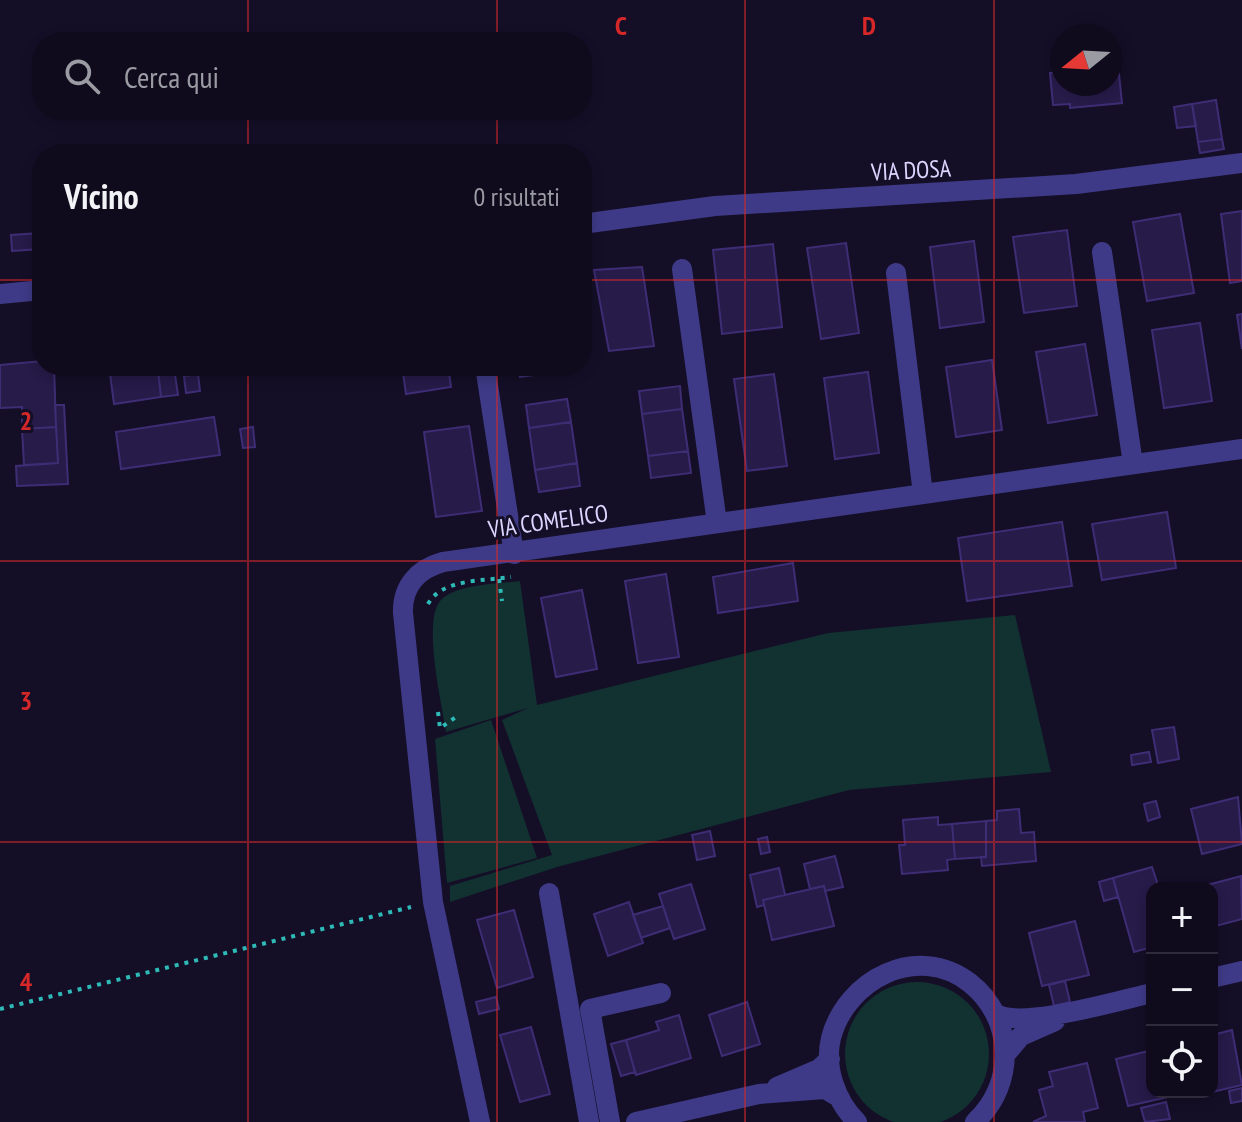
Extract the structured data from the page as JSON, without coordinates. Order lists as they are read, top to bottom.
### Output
{
  "streets": {
    "street": ["VIA DOSA", "VIA COMELICO"]
  },
  "north": "left",
  "page": {
    "search": "Cerca qui",
    "heading": ["Vicino", "0 risultati"],
    "map_buttons": ["+", "−"]
  },
  "grid": {
    "columns": ["C", "D"],
    "rows": ["2", "3", "4"]
  }
}
